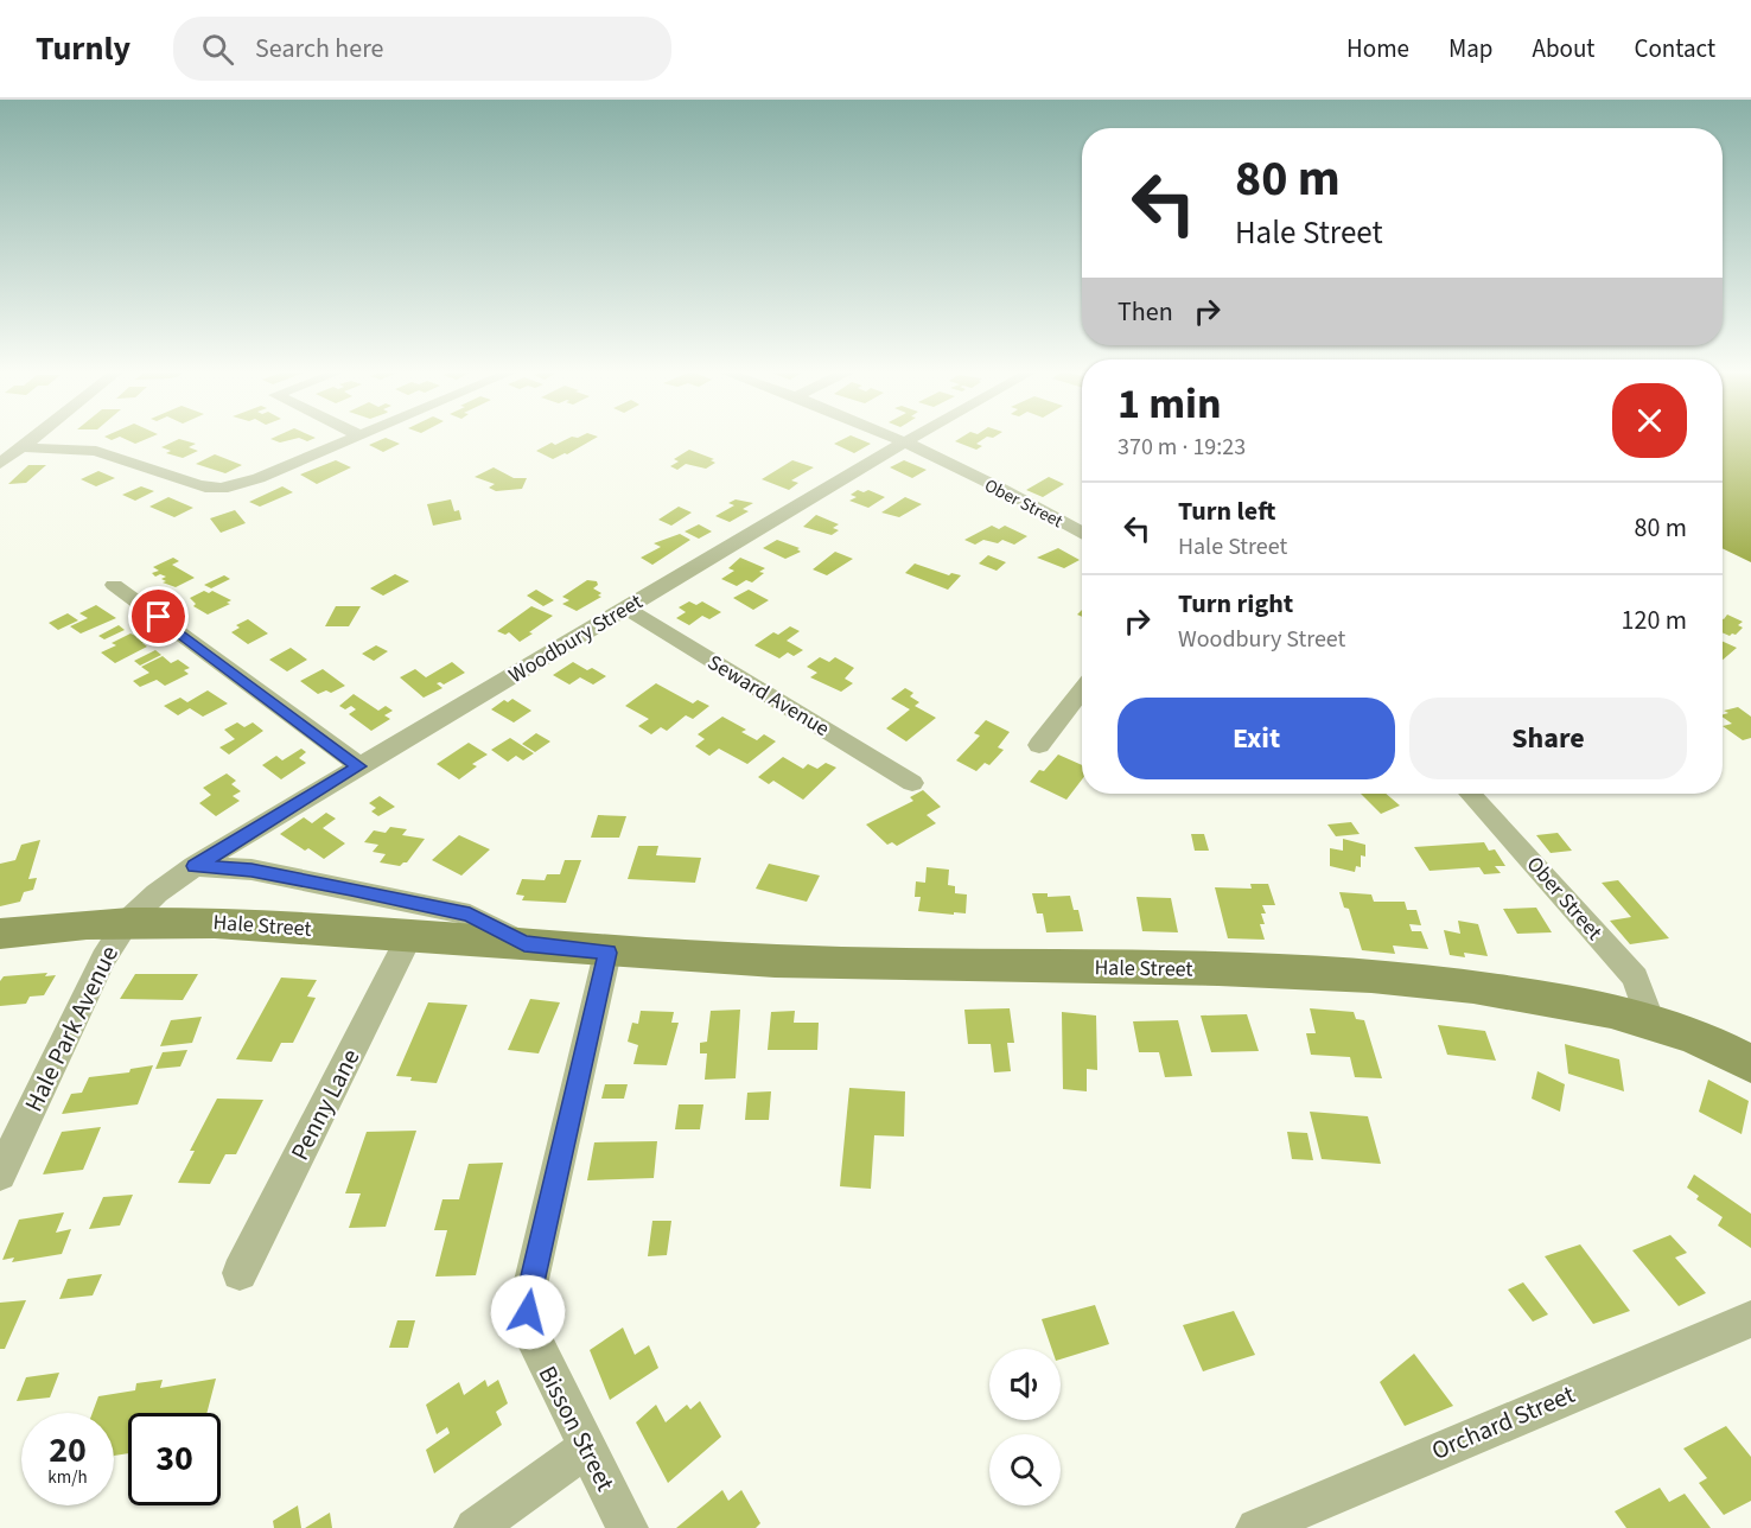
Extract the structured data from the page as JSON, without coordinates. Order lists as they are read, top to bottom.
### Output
{
  "streets": {
    "main road": ["Hale Street"],
    "street": [
      "Ober Street",
      "Woodbury Street",
      "Seward Avenue",
      "Hale Park Avenue",
      "Penny Lane",
      "Orchard Street",
      "Bisson Street"
    ]
  },
  "crossings": [
    ["Ober Street", "Woodbury Street"],
    ["Ober Street", "Hale Street"],
    ["Woodbury Street", "Seward Avenue"],
    ["Woodbury Street", "Hale Street"],
    ["Woodbury Street", "Hale Park Avenue"],
    ["Hale Street", "Hale Park Avenue"],
    ["Hale Street", "Penny Lane"],
    ["Hale Street", "Bisson Street"]
  ],
  "page": {
    "header": "Turnly",
    "search": "Search here",
    "nav": [
      "Home",
      "Map",
      "About",
      "Contact"
    ],
    "turn": ["80 m", "Hale Street"],
    "then": "Then",
    "heading": ["1 min", "370 m · 19:23"],
    "list": [
      {
        "name": "Turn left",
        "note": "Hale Street",
        "value": "80 m"
      },
      {
        "name": "Turn right",
        "note": "Woodbury Street",
        "value": "120 m"
      }
    ],
    "buttons": ["Exit", "Share"],
    "speed": "20 km/h",
    "limit": "30"
  }
}
